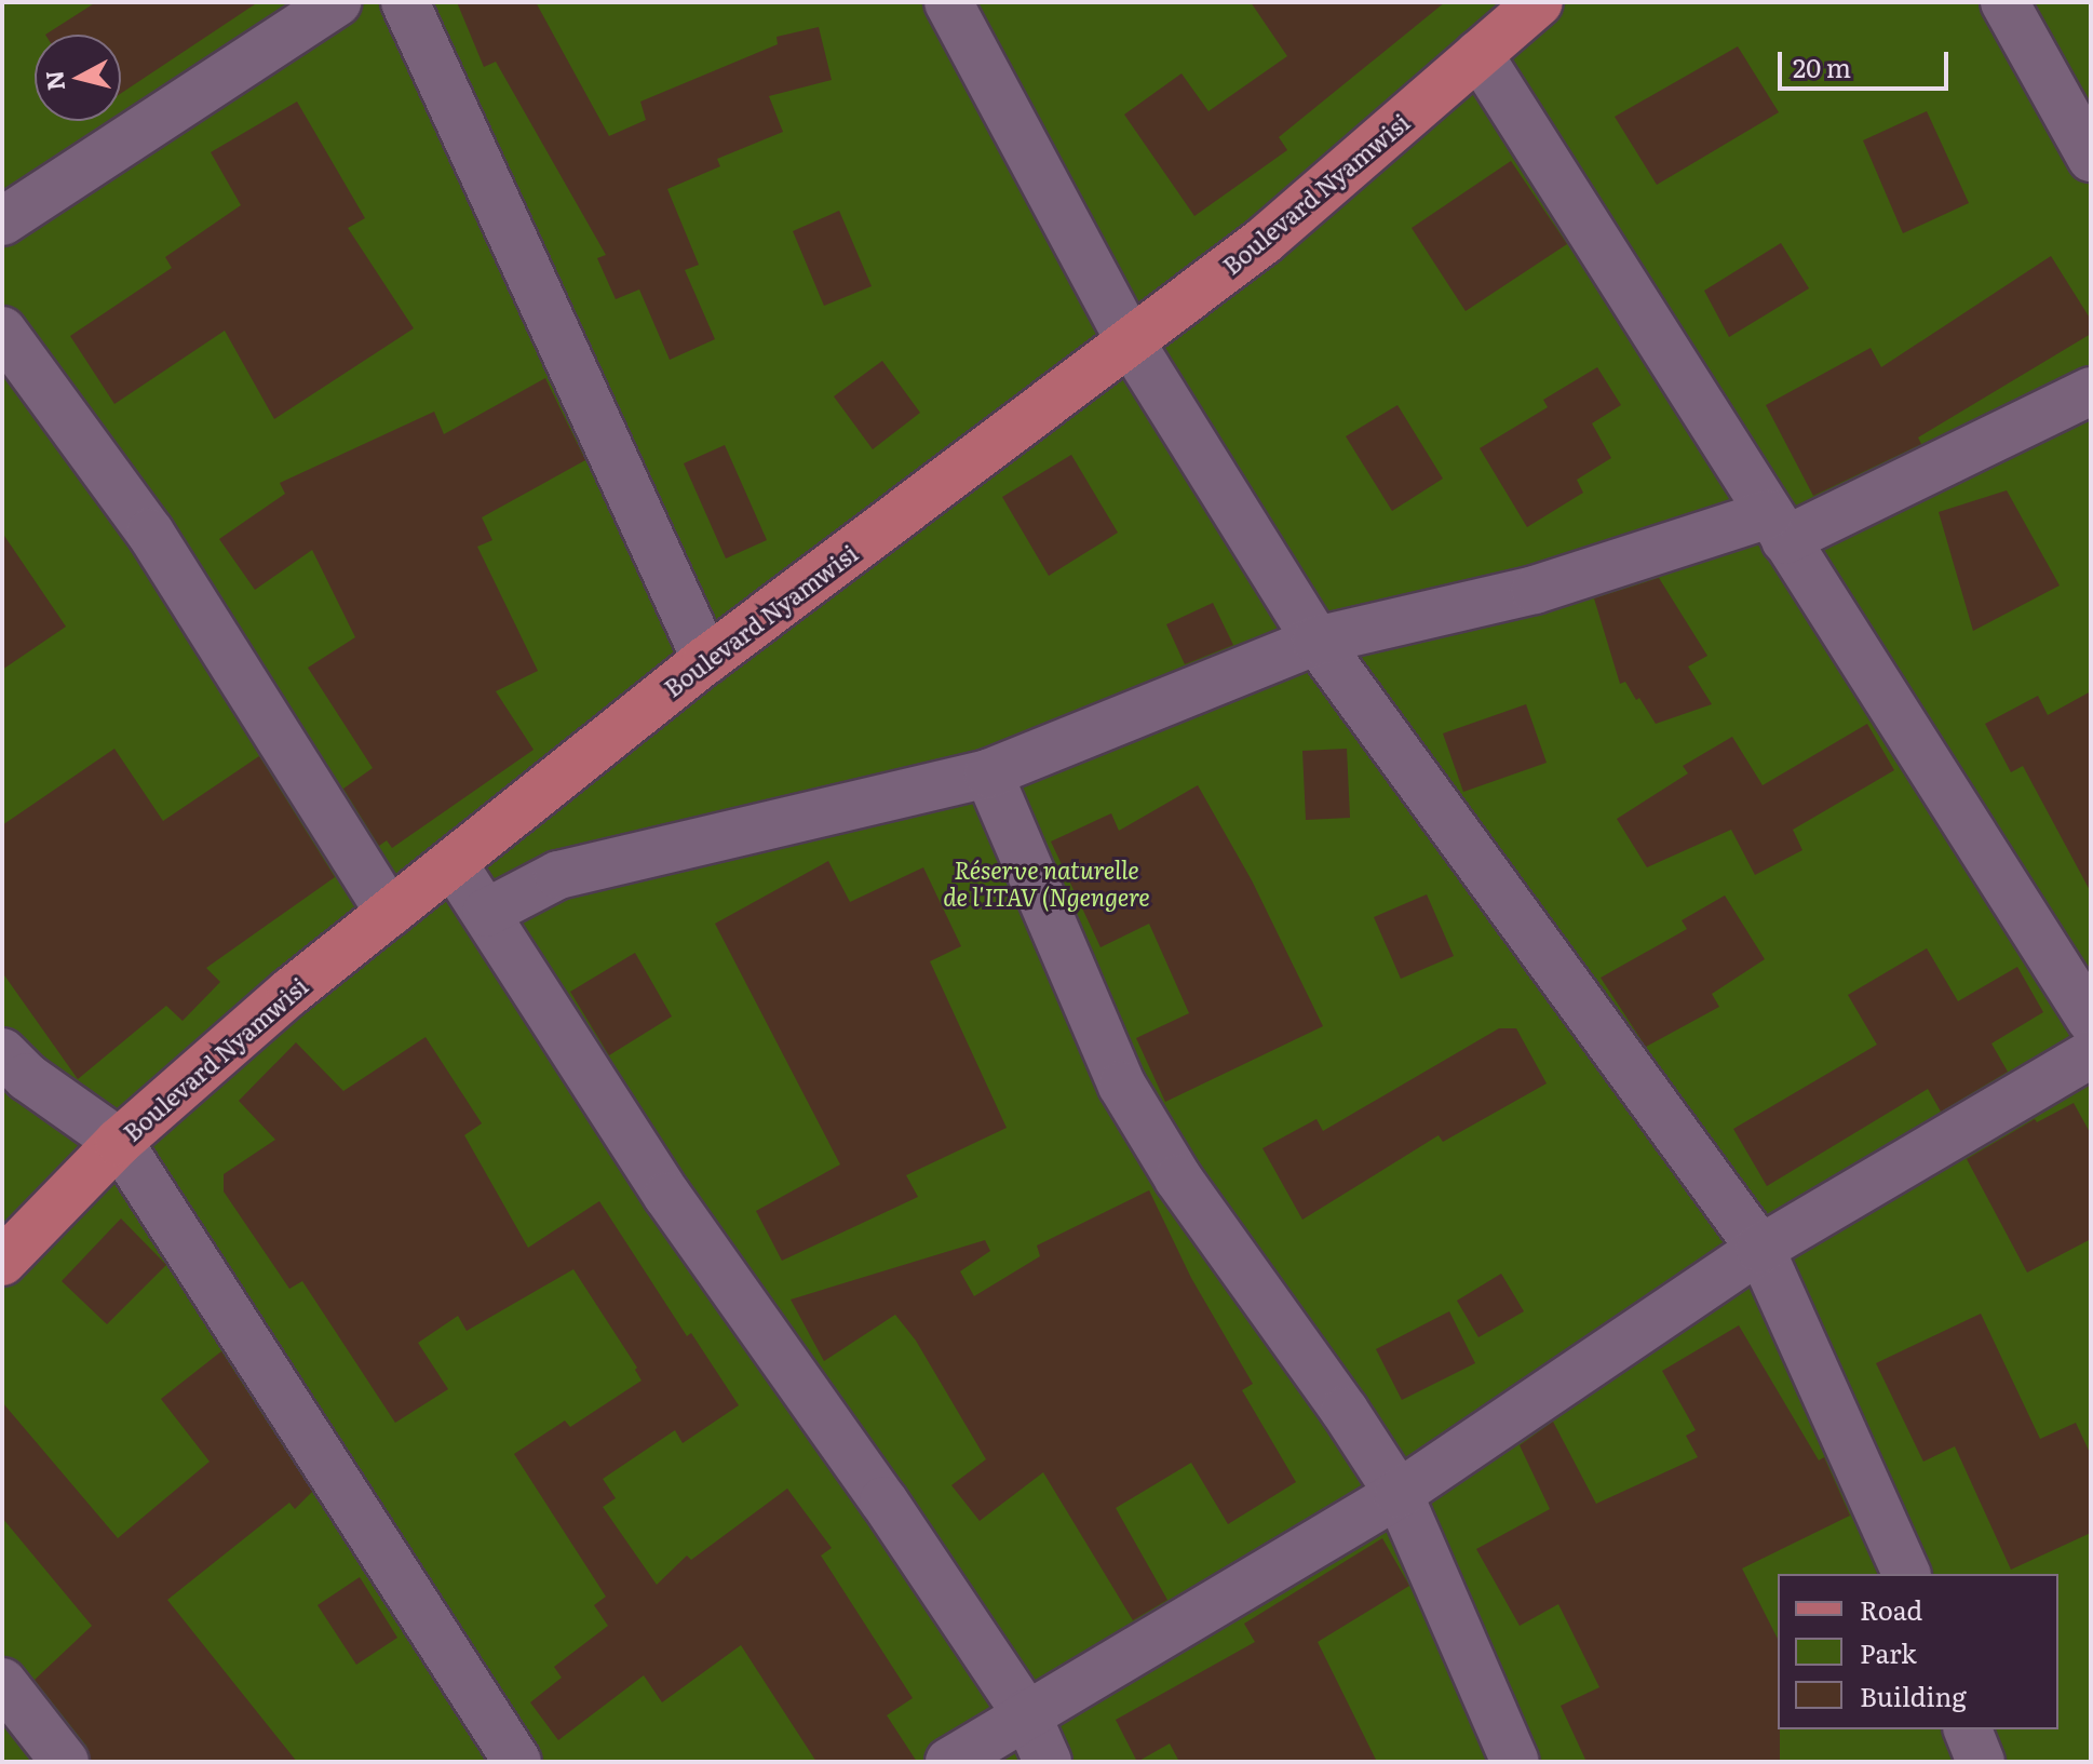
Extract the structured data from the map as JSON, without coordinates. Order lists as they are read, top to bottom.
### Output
{
  "streets": {
    "main road": ["Boulevard Nyamwisi"]
  },
  "parks": ["Réserve naturelle de l'ITAV (Ngengere"],
  "legend": ["Road", "Park", "Building"],
  "scale_bar": "20 m",
  "north": "left"
}
